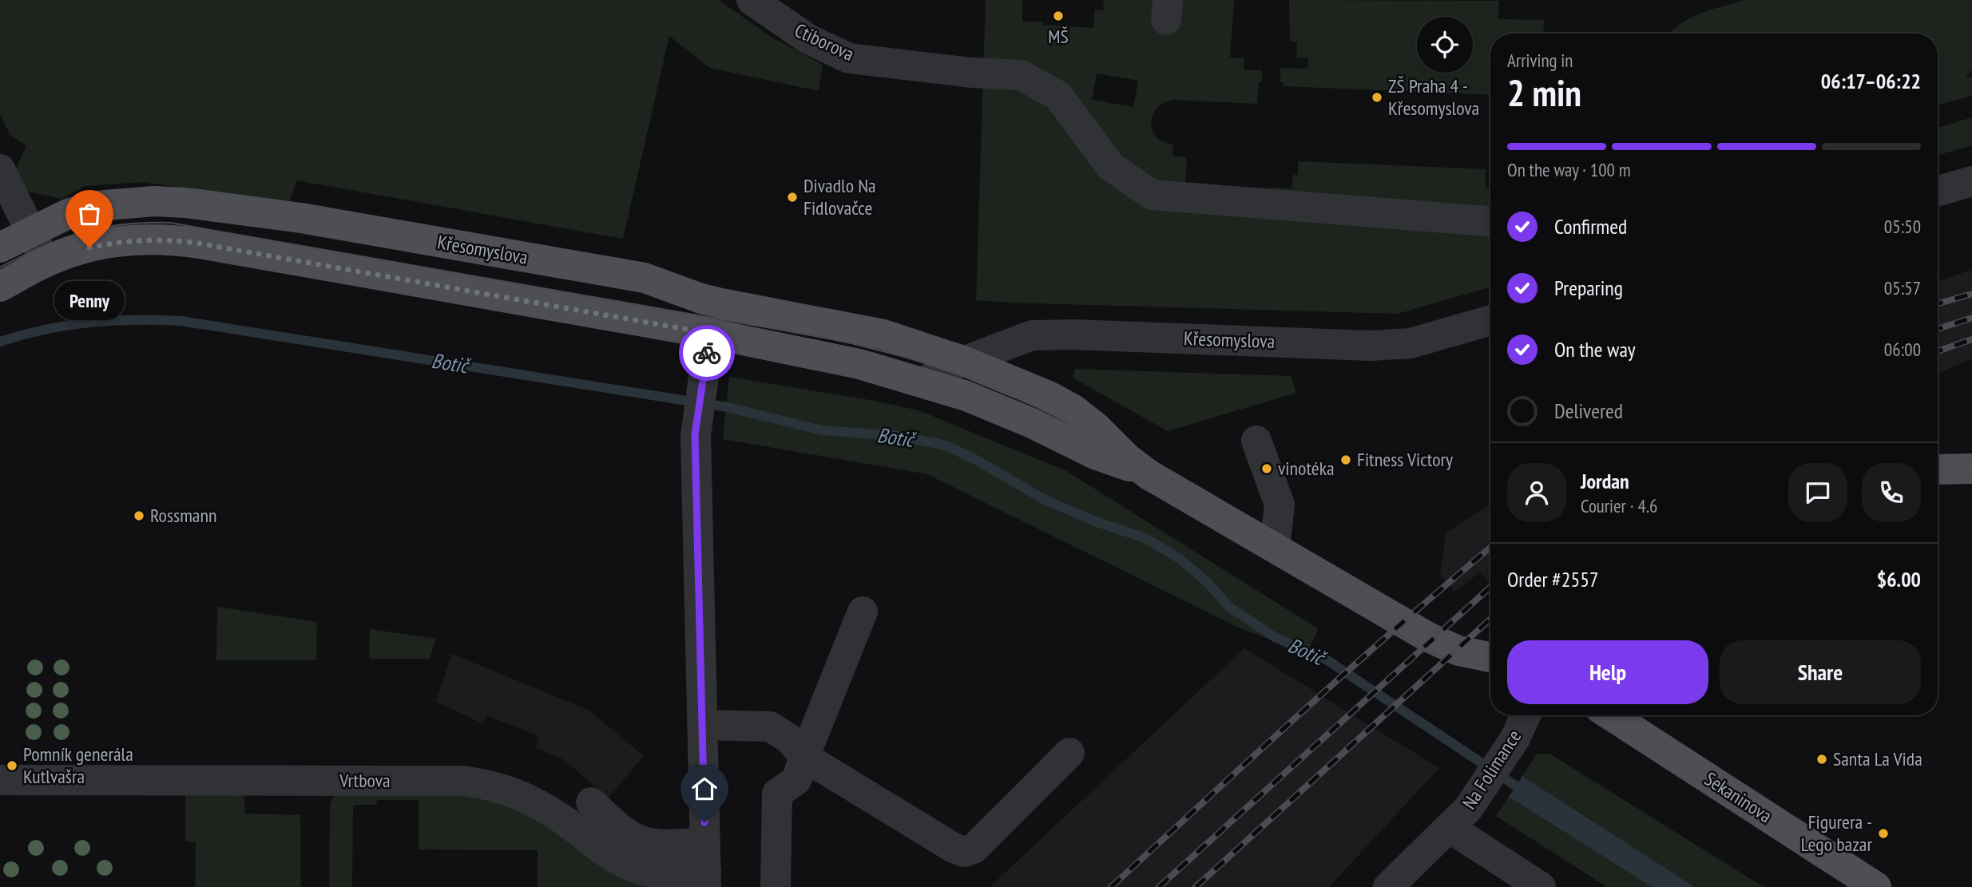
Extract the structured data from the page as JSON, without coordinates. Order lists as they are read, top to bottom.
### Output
{
  "streets": {
    "main road": ["Křesomyslova", "Sekaninova"],
    "street": ["Ctiborova", "Na Folimance", "Vrtbova"]
  },
  "water": ["Botič"],
  "places": [
    "MŠ",
    "ZŠ Praha 4 - Křesomyslova",
    "Divadlo Na Fidlovačce",
    "Penny",
    "Fitness Victory",
    "vinotéka",
    "Rossmann",
    "Santa La Vida",
    "Pomník generála Kutlvašra",
    "Figurera - Lego bazar"
  ],
  "page": {
    "heading": ["2 min", "Arriving in", "06:17–06:22"],
    "panel": [
      "Jordan",
      "Courier · 4.6",
      "Order #2557",
      "$6.00"
    ],
    "bar": "On the way · 100 m",
    "list": [
      ["Confirmed", "05:50"],
      ["Preparing", "05:57"],
      ["On the way", "06:00"],
      "Delivered"
    ],
    "bubble": "Penny",
    "buttons": ["Help", "Share"]
  }
}
